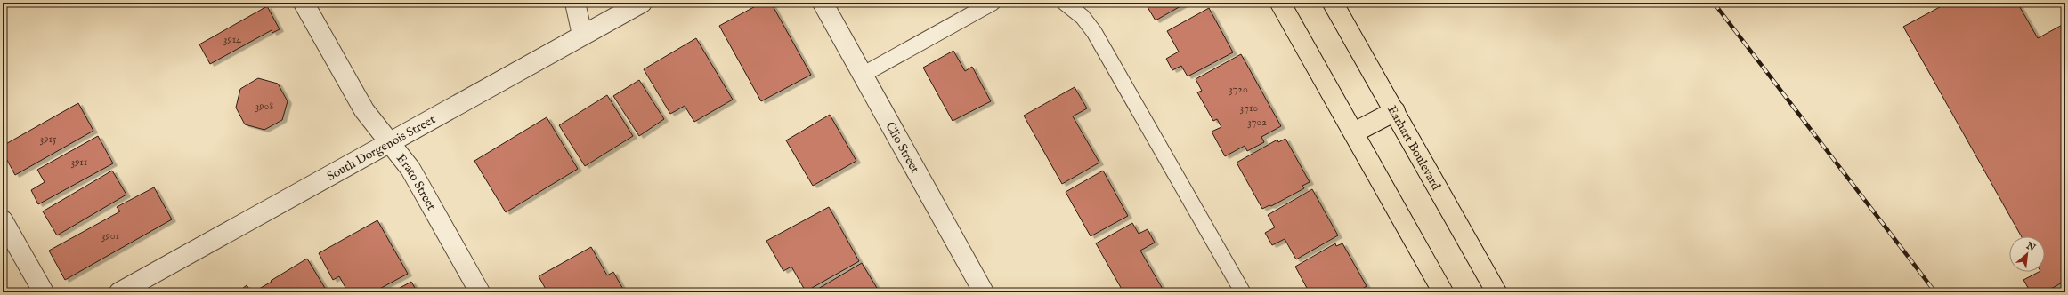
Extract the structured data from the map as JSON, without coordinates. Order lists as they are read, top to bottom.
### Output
{
  "streets": {
    "main road": ["Earhart Boulevard"],
    "street": ["South Dorgenois Street", "Clio Street", "Erato Street"]
  },
  "crossings": [
    ["South Dorgenois Street", "Erato Street"]
  ],
  "house_numbers": [
    "3914",
    "3720",
    "3908",
    "3710",
    "3702",
    "3915",
    "3911",
    "3901"
  ],
  "north": "top right"
}
